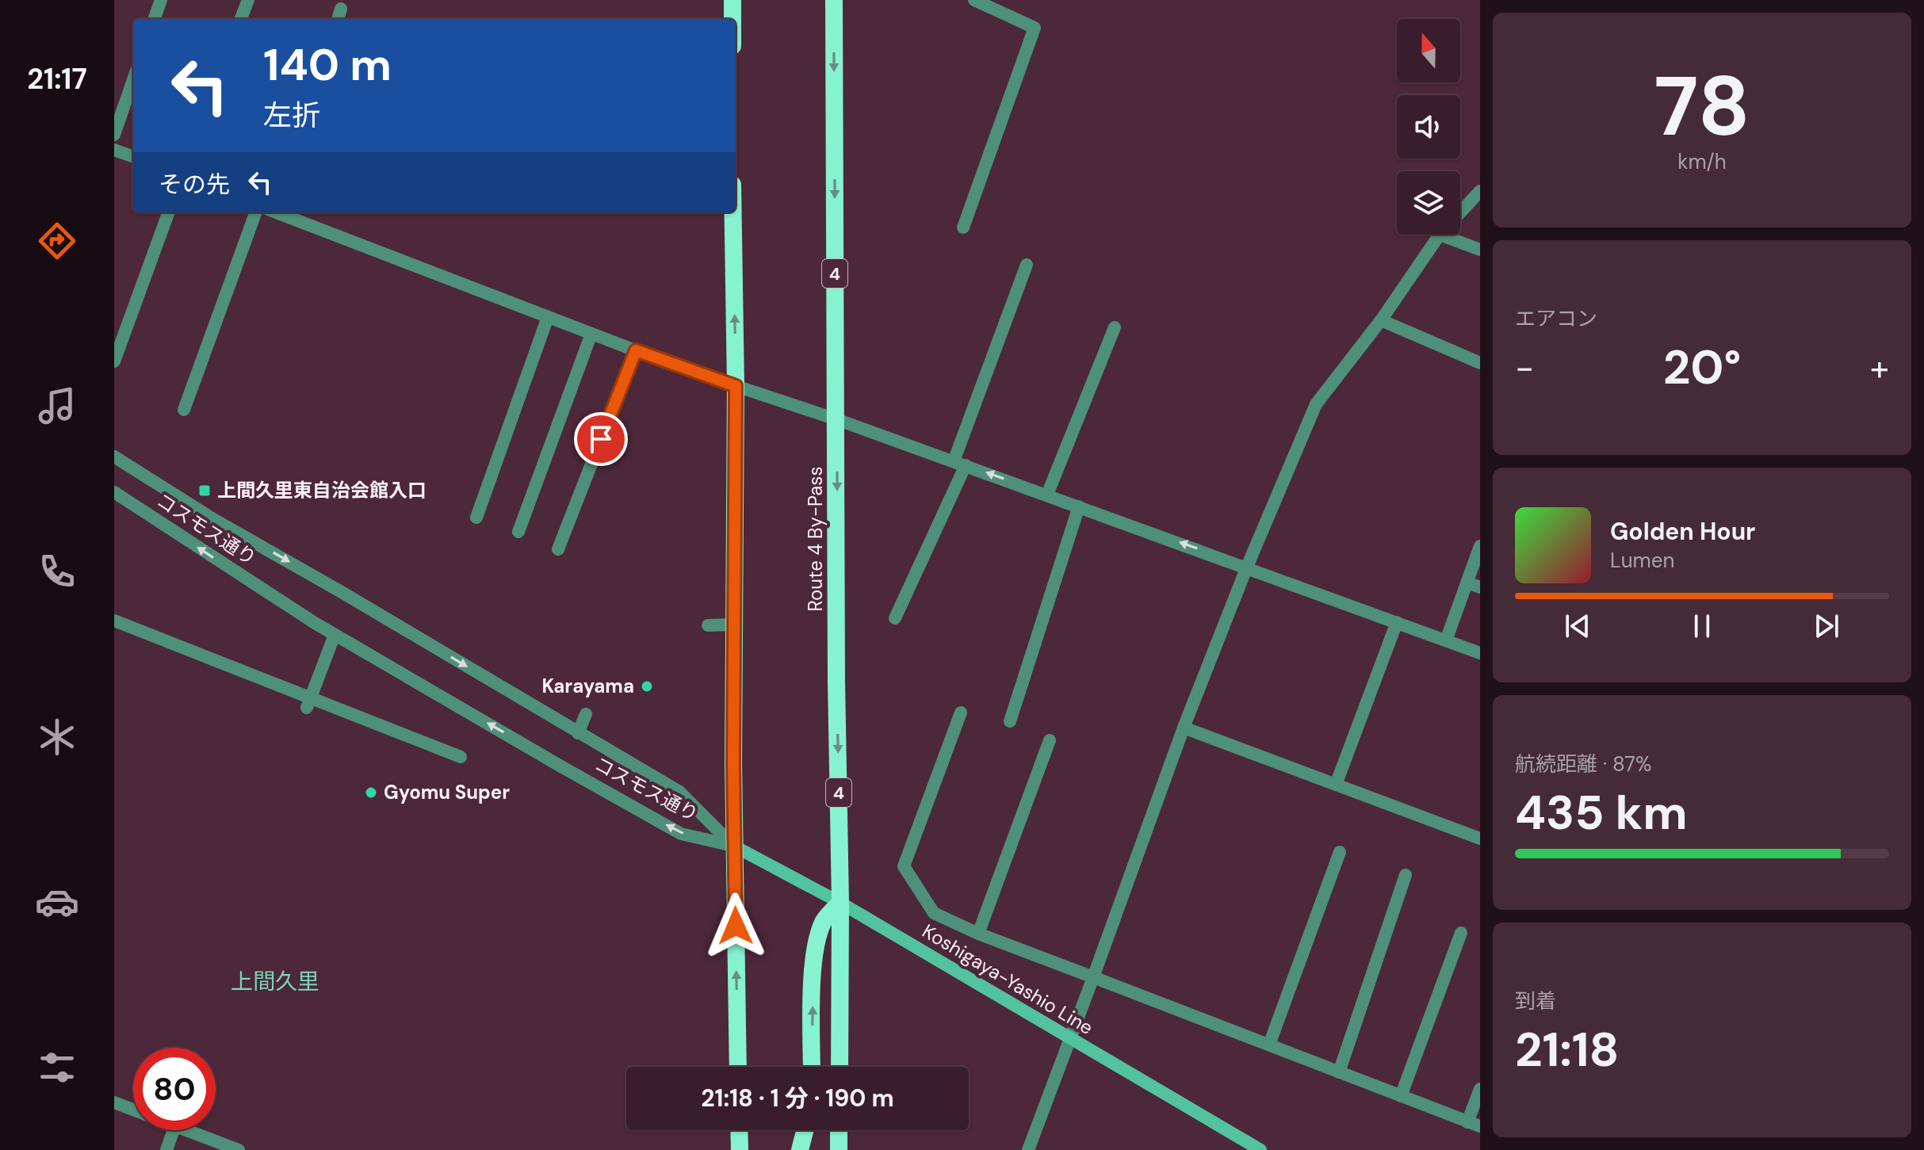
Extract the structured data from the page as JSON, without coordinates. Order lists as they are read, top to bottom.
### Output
{
  "streets": {
    "highway": ["4", "Route 4 By-Pass"],
    "main road": ["Koshigaya-Yashio Line"],
    "street": ["コスモス通り"]
  },
  "crossings": [
    ["コスモス通り", "Koshigaya-Yashio Line"],
    ["Route 4 By-Pass", "Koshigaya-Yashio Line"]
  ],
  "districts": ["上間久里"],
  "places": {
    "transit": ["上間久里東自治会館入口"],
    "other": ["Karayama", "Gyomu Super"]
  },
  "north": "top",
  "page": {
    "tabs": "21:17",
    "tile": [
      ["78", "km/h"],
      "エアコン",
      ["航続距離 · 87%", "435 km"],
      ["到着", "21:18"]
    ],
    "turn": ["140 m", "左折"],
    "then": "その先",
    "heat": ["−", "20°", "+"],
    "song": ["Golden Hour", "Lumen"],
    "limit": "80",
    "trip": "21:18 · 1 分 · 190 m"
  }
}
